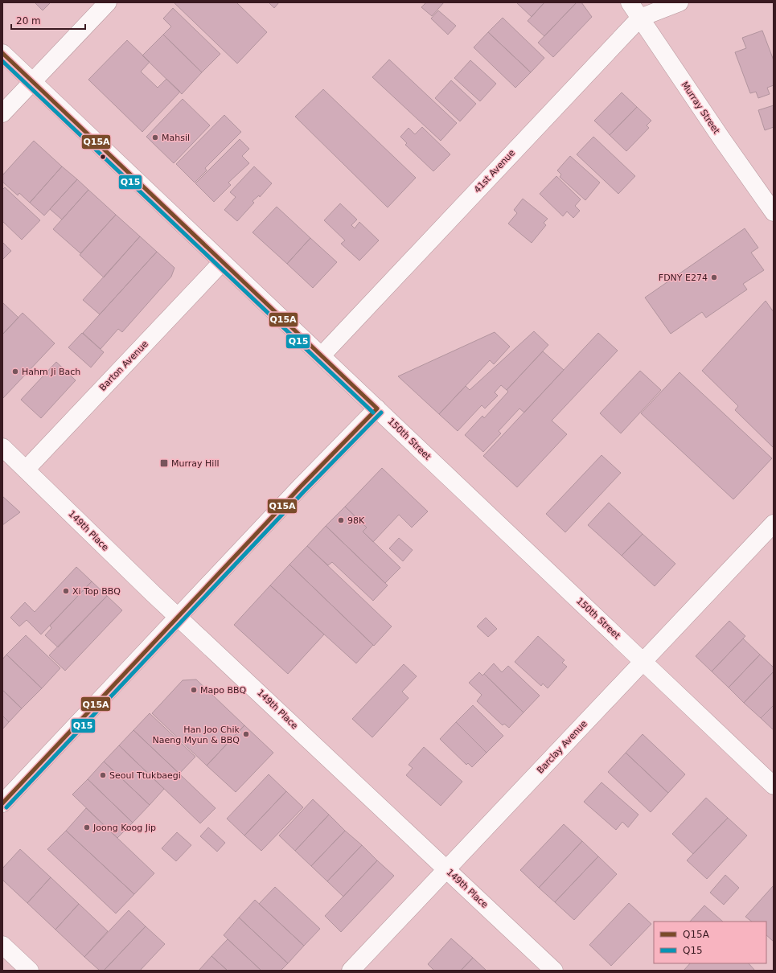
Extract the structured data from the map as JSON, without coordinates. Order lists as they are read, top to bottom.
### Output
{
  "streets": {
    "street": [
      "Murray Street",
      "41st Avenue",
      "Barton Avenue",
      "150th Street",
      "149th Place",
      "Barclay Avenue"
    ]
  },
  "crossings": [
    ["Murray Street", "41st Avenue"],
    ["41st Avenue", "150th Street"],
    ["Barton Avenue", "150th Street"],
    ["Barton Avenue", "149th Place"],
    ["150th Street", "Barclay Avenue"],
    ["149th Place", "Barclay Avenue"]
  ],
  "places": {
    "other": [
      "Mahsil",
      "FDNY E274",
      "Hahm Ji Bach",
      "98K",
      "Xi Top BBQ",
      "Mapo BBQ",
      "Han Joo Chik Naeng Myun & BBQ",
      "Seoul Ttukbaegi",
      "Joong Koog Jip"
    ],
    "transit": ["Murray Hill"]
  },
  "lines": ["transit line Q15A", "transit line Q15"],
  "legend": ["Q15A", "Q15"],
  "scale_bar": "20 m"
}
